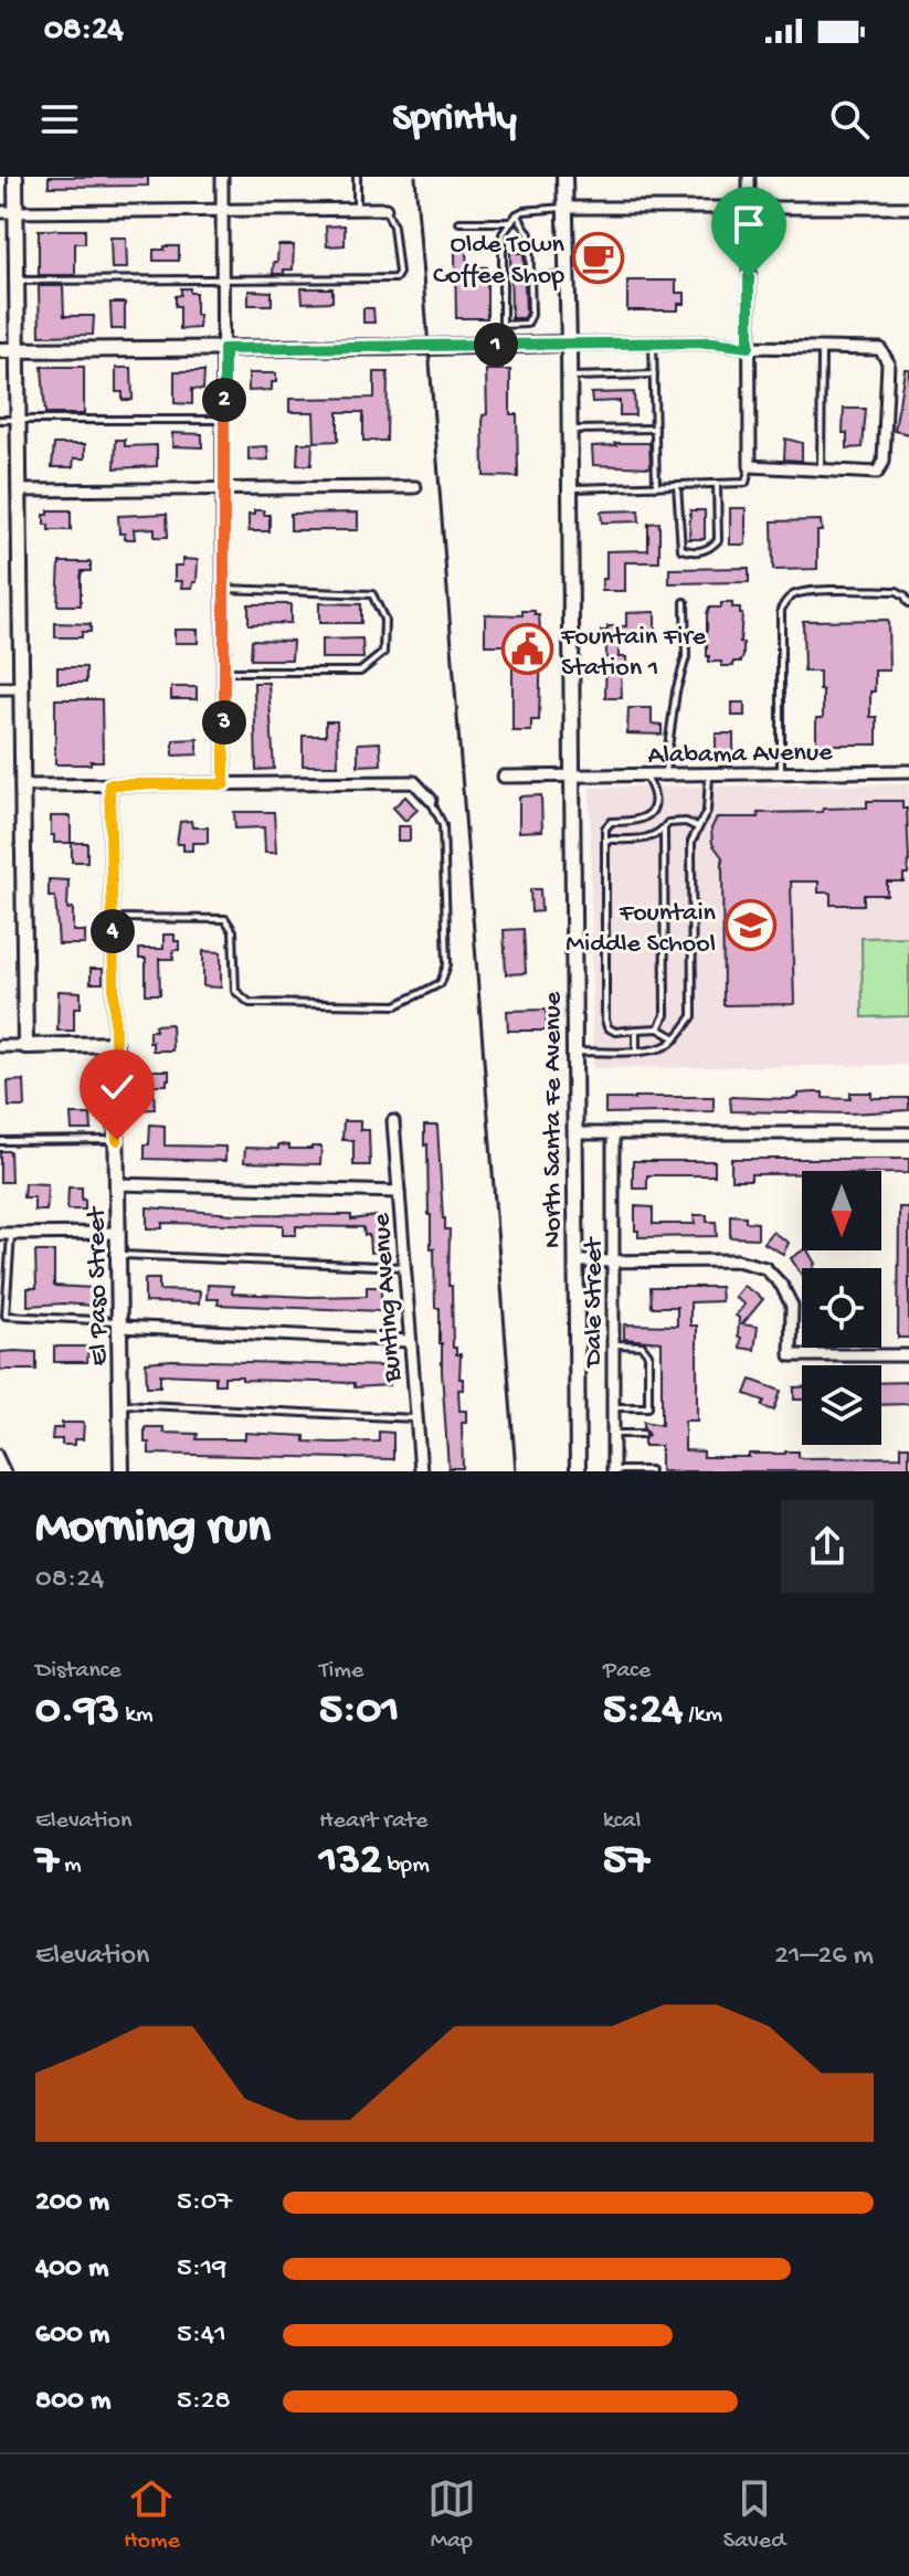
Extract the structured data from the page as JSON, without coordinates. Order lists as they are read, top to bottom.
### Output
{
  "streets": {
    "main road": ["North Santa Fe Avenue", "El Paso Street"],
    "street": ["Alabama Avenue", "Bunting Avenue", "Dale Street"]
  },
  "crossings": [
    ["Alabama Avenue", "North Santa Fe Avenue"]
  ],
  "places": {
    "cafe": ["Olde Town Coffee Shop"],
    "public building": ["Fountain Fire Station 1"],
    "school or university": ["Fountain Middle School"]
  },
  "north": "bottom",
  "page": {
    "status": "08:24",
    "header": "Sprintly",
    "pins": [
      "1",
      "2",
      "3",
      "4"
    ],
    "heading": ["Morning run", "08:24"],
    "stats": [
      ["Distance", "0.93 km"],
      ["Time", "5:01"],
      ["Pace", "5:24 /km"],
      ["Elevation", "7 m"],
      ["Heart rate", "132 bpm"],
      ["kcal", "57"]
    ],
    "chart": ["Elevation", "21–26 m"],
    "list": [
      {
        "name": "200 m",
        "note": "5:07"
      },
      {
        "name": "400 m",
        "note": "5:19"
      },
      {
        "name": "600 m",
        "note": "5:41"
      },
      {
        "name": "800 m",
        "note": "5:28"
      }
    ],
    "tabs": ["Home", "Map", "Saved"]
  }
}
